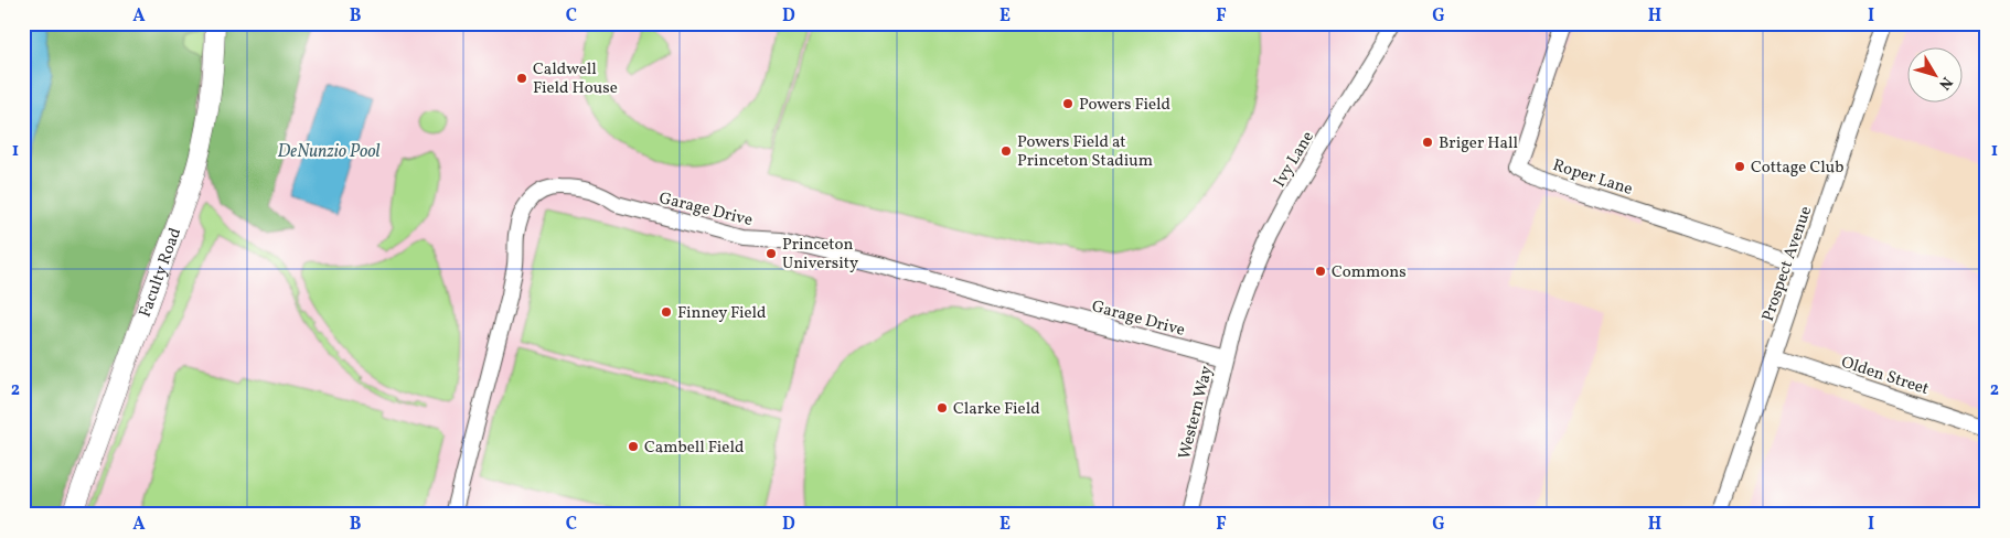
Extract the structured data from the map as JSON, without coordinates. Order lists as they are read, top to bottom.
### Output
{
  "streets": {
    "street": [
      "Ivy Lane",
      "Roper Lane",
      "Garage Drive",
      "Prospect Avenue",
      "Faculty Road",
      "Olden Street",
      "Western Way"
    ]
  },
  "crossings": [
    ["Ivy Lane", "Western Way"],
    ["Roper Lane", "Prospect Avenue"],
    ["Garage Drive", "Western Way"],
    ["Prospect Avenue", "Olden Street"]
  ],
  "water": ["DeNunzio Pool"],
  "places": [
    "Caldwell Field House",
    "Powers Field",
    "Briger Hall",
    "Powers Field at Princeton Stadium",
    "Cottage Club",
    "Princeton University",
    "Commons",
    "Finney Field",
    "Clarke Field",
    "Cambell Field"
  ],
  "north": "bottom right",
  "grid": {
    "columns": [
      "A",
      "B",
      "C",
      "D",
      "E",
      "F",
      "G",
      "H",
      "I"
    ],
    "rows": ["1", "2"]
  }
}
